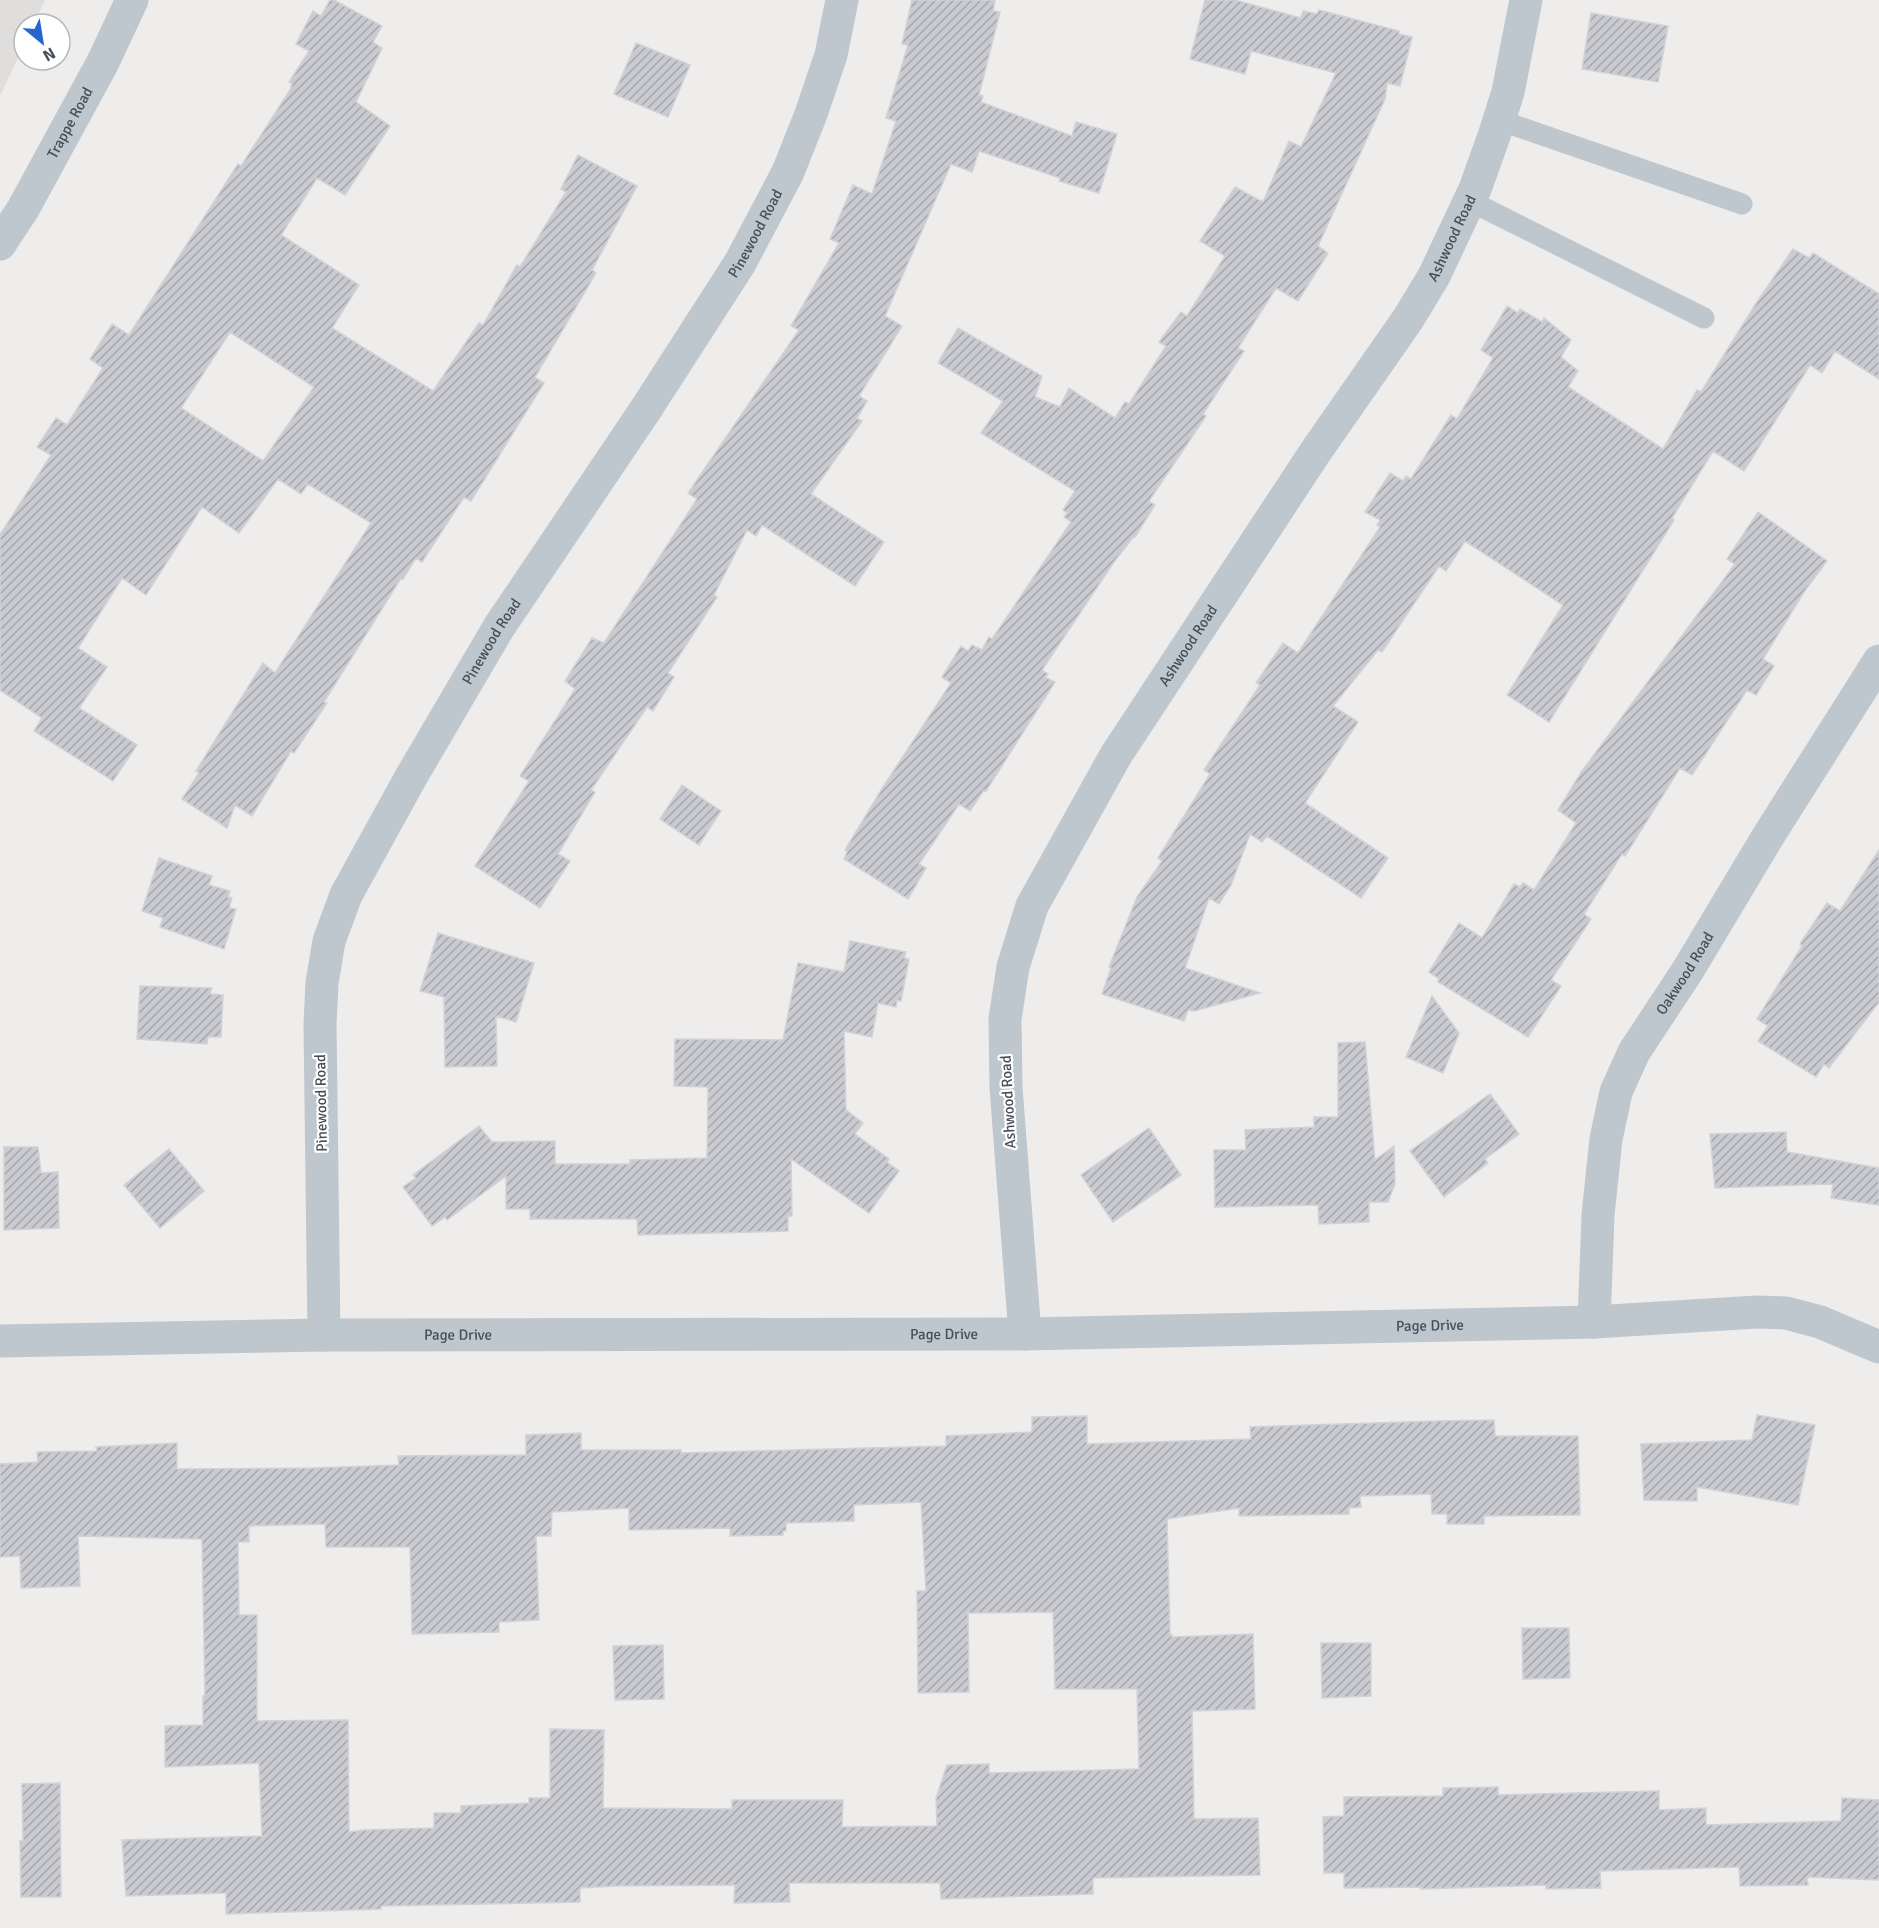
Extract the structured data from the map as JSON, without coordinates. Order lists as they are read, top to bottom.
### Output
{
  "streets": {
    "street": [
      "Trappe Road",
      "Pinewood Road",
      "Ashwood Road",
      "Oakwood Road",
      "Page Drive"
    ]
  },
  "crossings": [
    ["Pinewood Road", "Page Drive"],
    ["Ashwood Road", "Page Drive"],
    ["Oakwood Road", "Page Drive"]
  ],
  "north": "bottom right"
}
